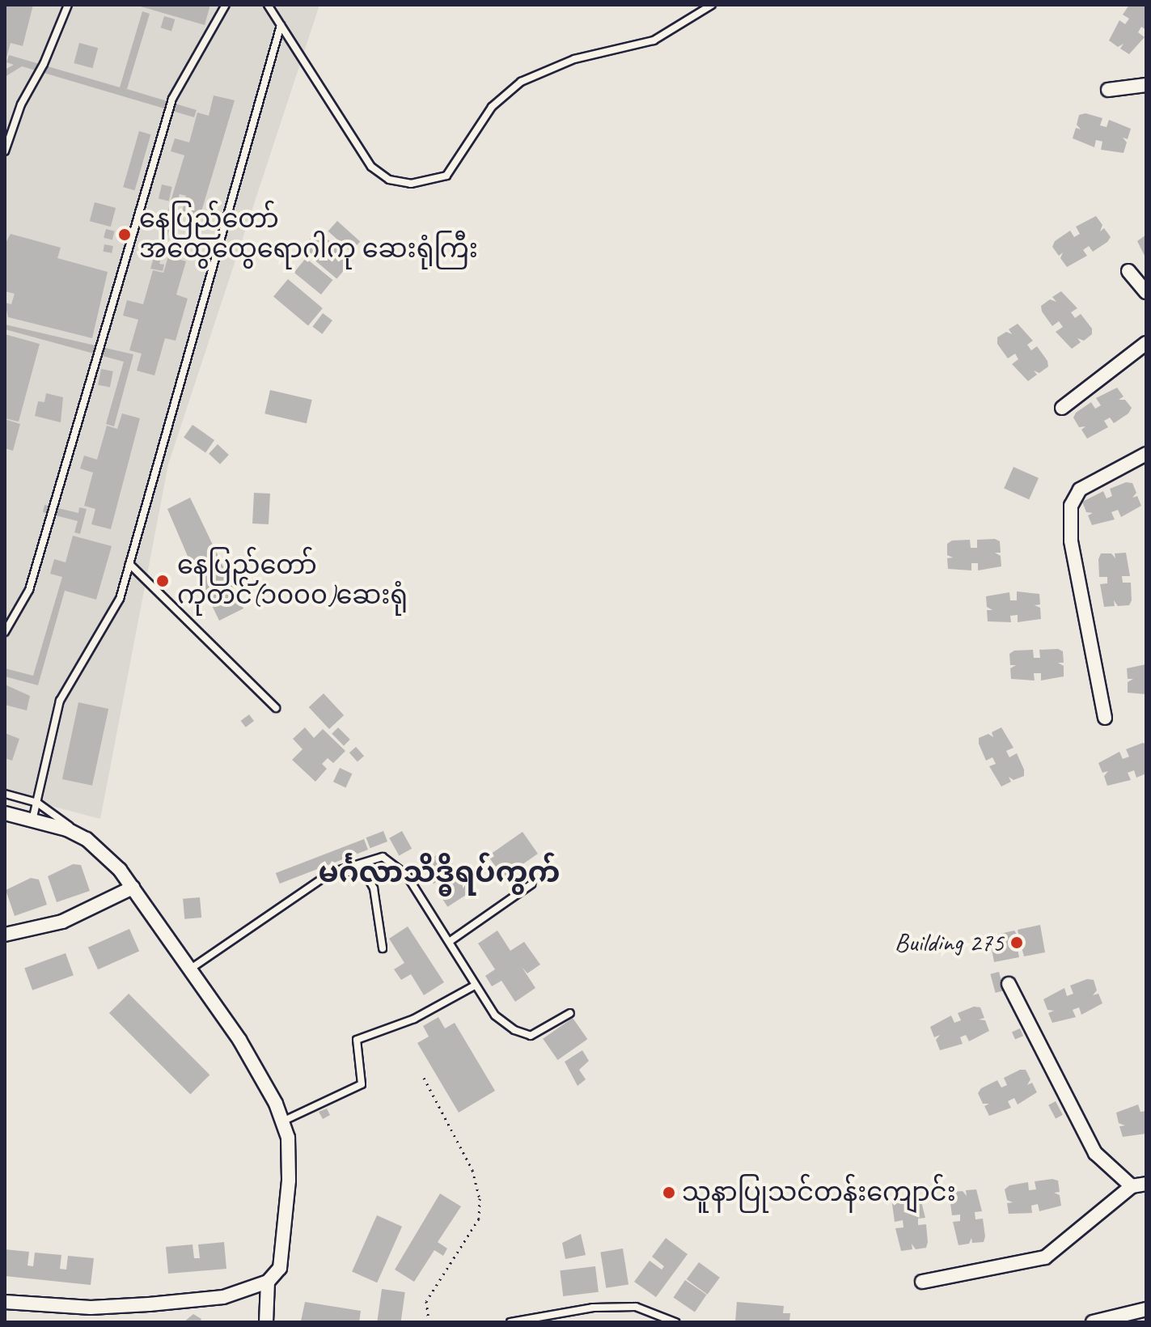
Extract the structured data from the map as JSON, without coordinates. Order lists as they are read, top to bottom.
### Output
{
  "districts": ["မင်္ဂလာသိဒ္ဓိရပ်ကွက်"],
  "places": [
    "နေပြည်တော် အထွေထွေရောဂါကု ဆေးရုံကြီး",
    "နေပြည်တော် ကုတင်(၁၀၀၀)ဆေးရုံ",
    "Building 275",
    "သူနာပြုသင်တန်းကျောင်း"
  ]
}
